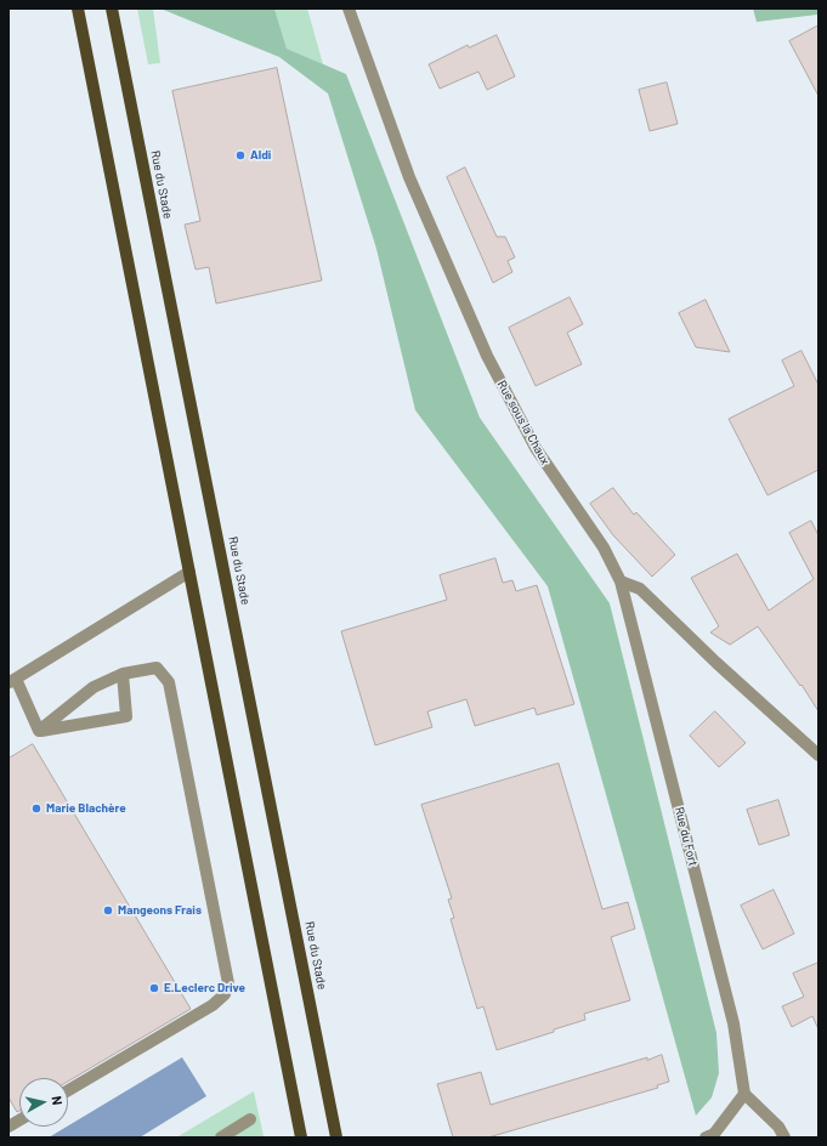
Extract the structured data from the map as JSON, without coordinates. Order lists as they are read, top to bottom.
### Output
{
  "streets": {
    "main road": ["Rue du Stade"],
    "street": ["Rue sous la Chaux", "Rue du Fort"]
  },
  "crossings": [
    ["Rue sous la Chaux", "Rue du Fort"]
  ],
  "places": [
    "Aldi",
    "Marie Blachère",
    "Mangeons Frais",
    "E.Leclerc Drive"
  ],
  "north": "right"
}
